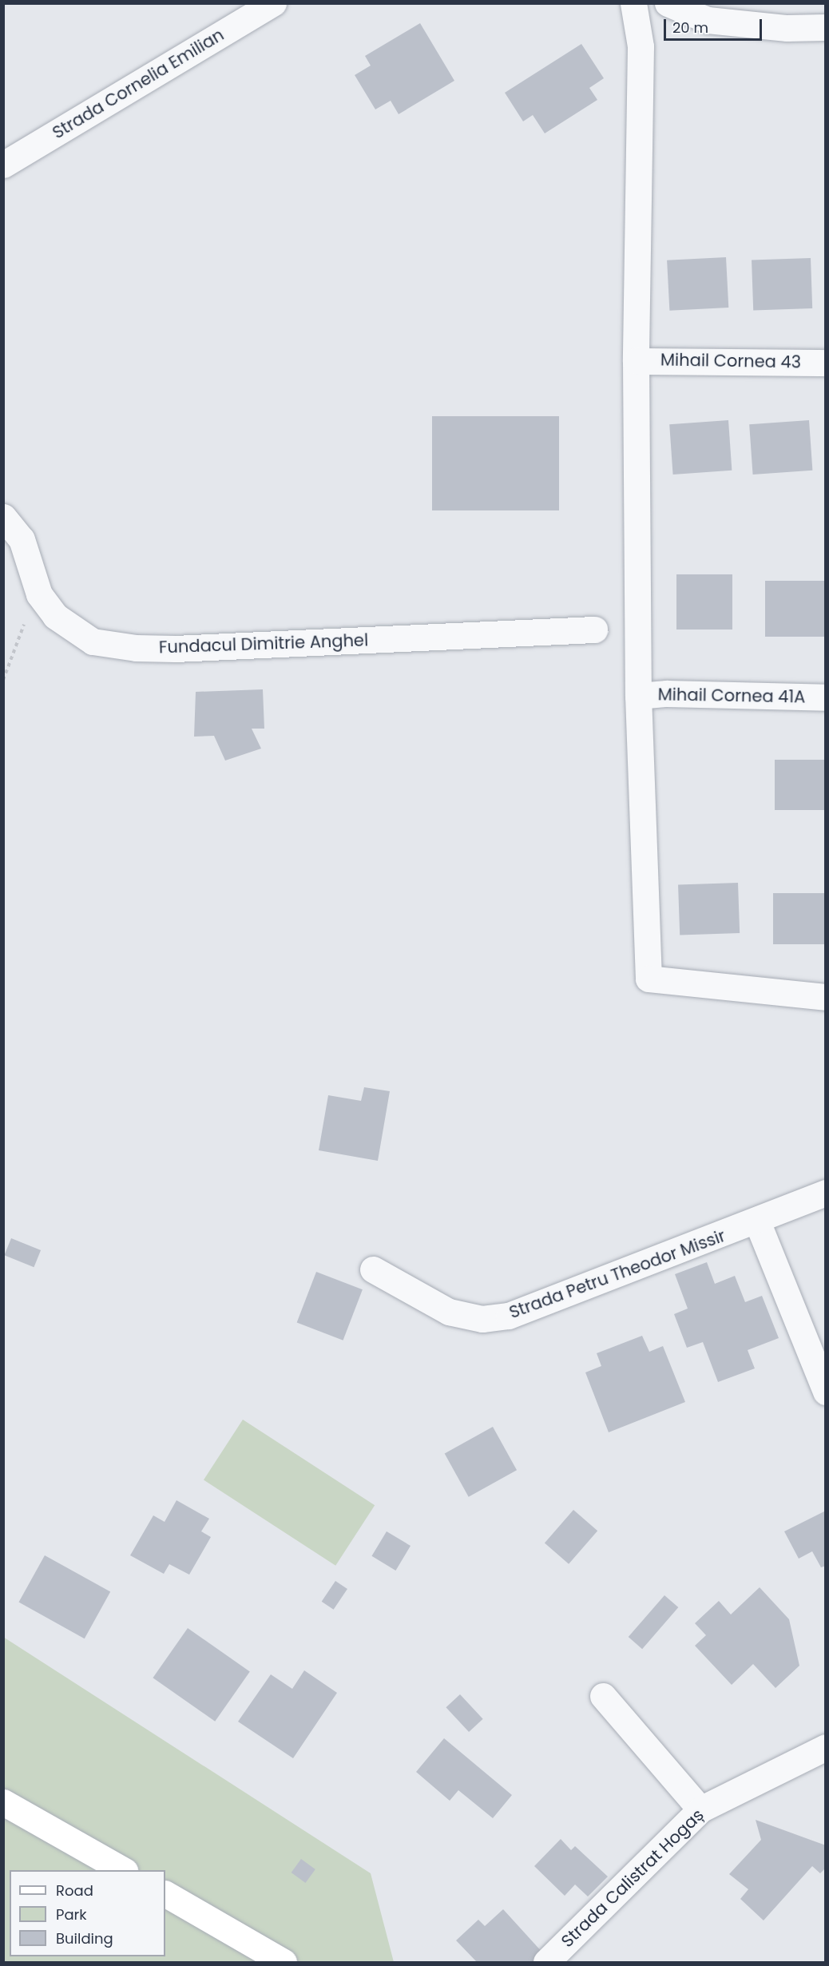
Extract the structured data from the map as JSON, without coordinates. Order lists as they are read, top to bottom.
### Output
{
  "streets": {
    "street": [
      "Strada Cornelia Emilian",
      "Mihail Cornea 43",
      "Fundacul Dimitrie Anghel",
      "Mihail Cornea 41A",
      "Strada Petru Theodor Missir",
      "Strada Calistrat Hogaș"
    ]
  },
  "legend": ["Road", "Park", "Building"],
  "scale_bar": "20 m"
}
